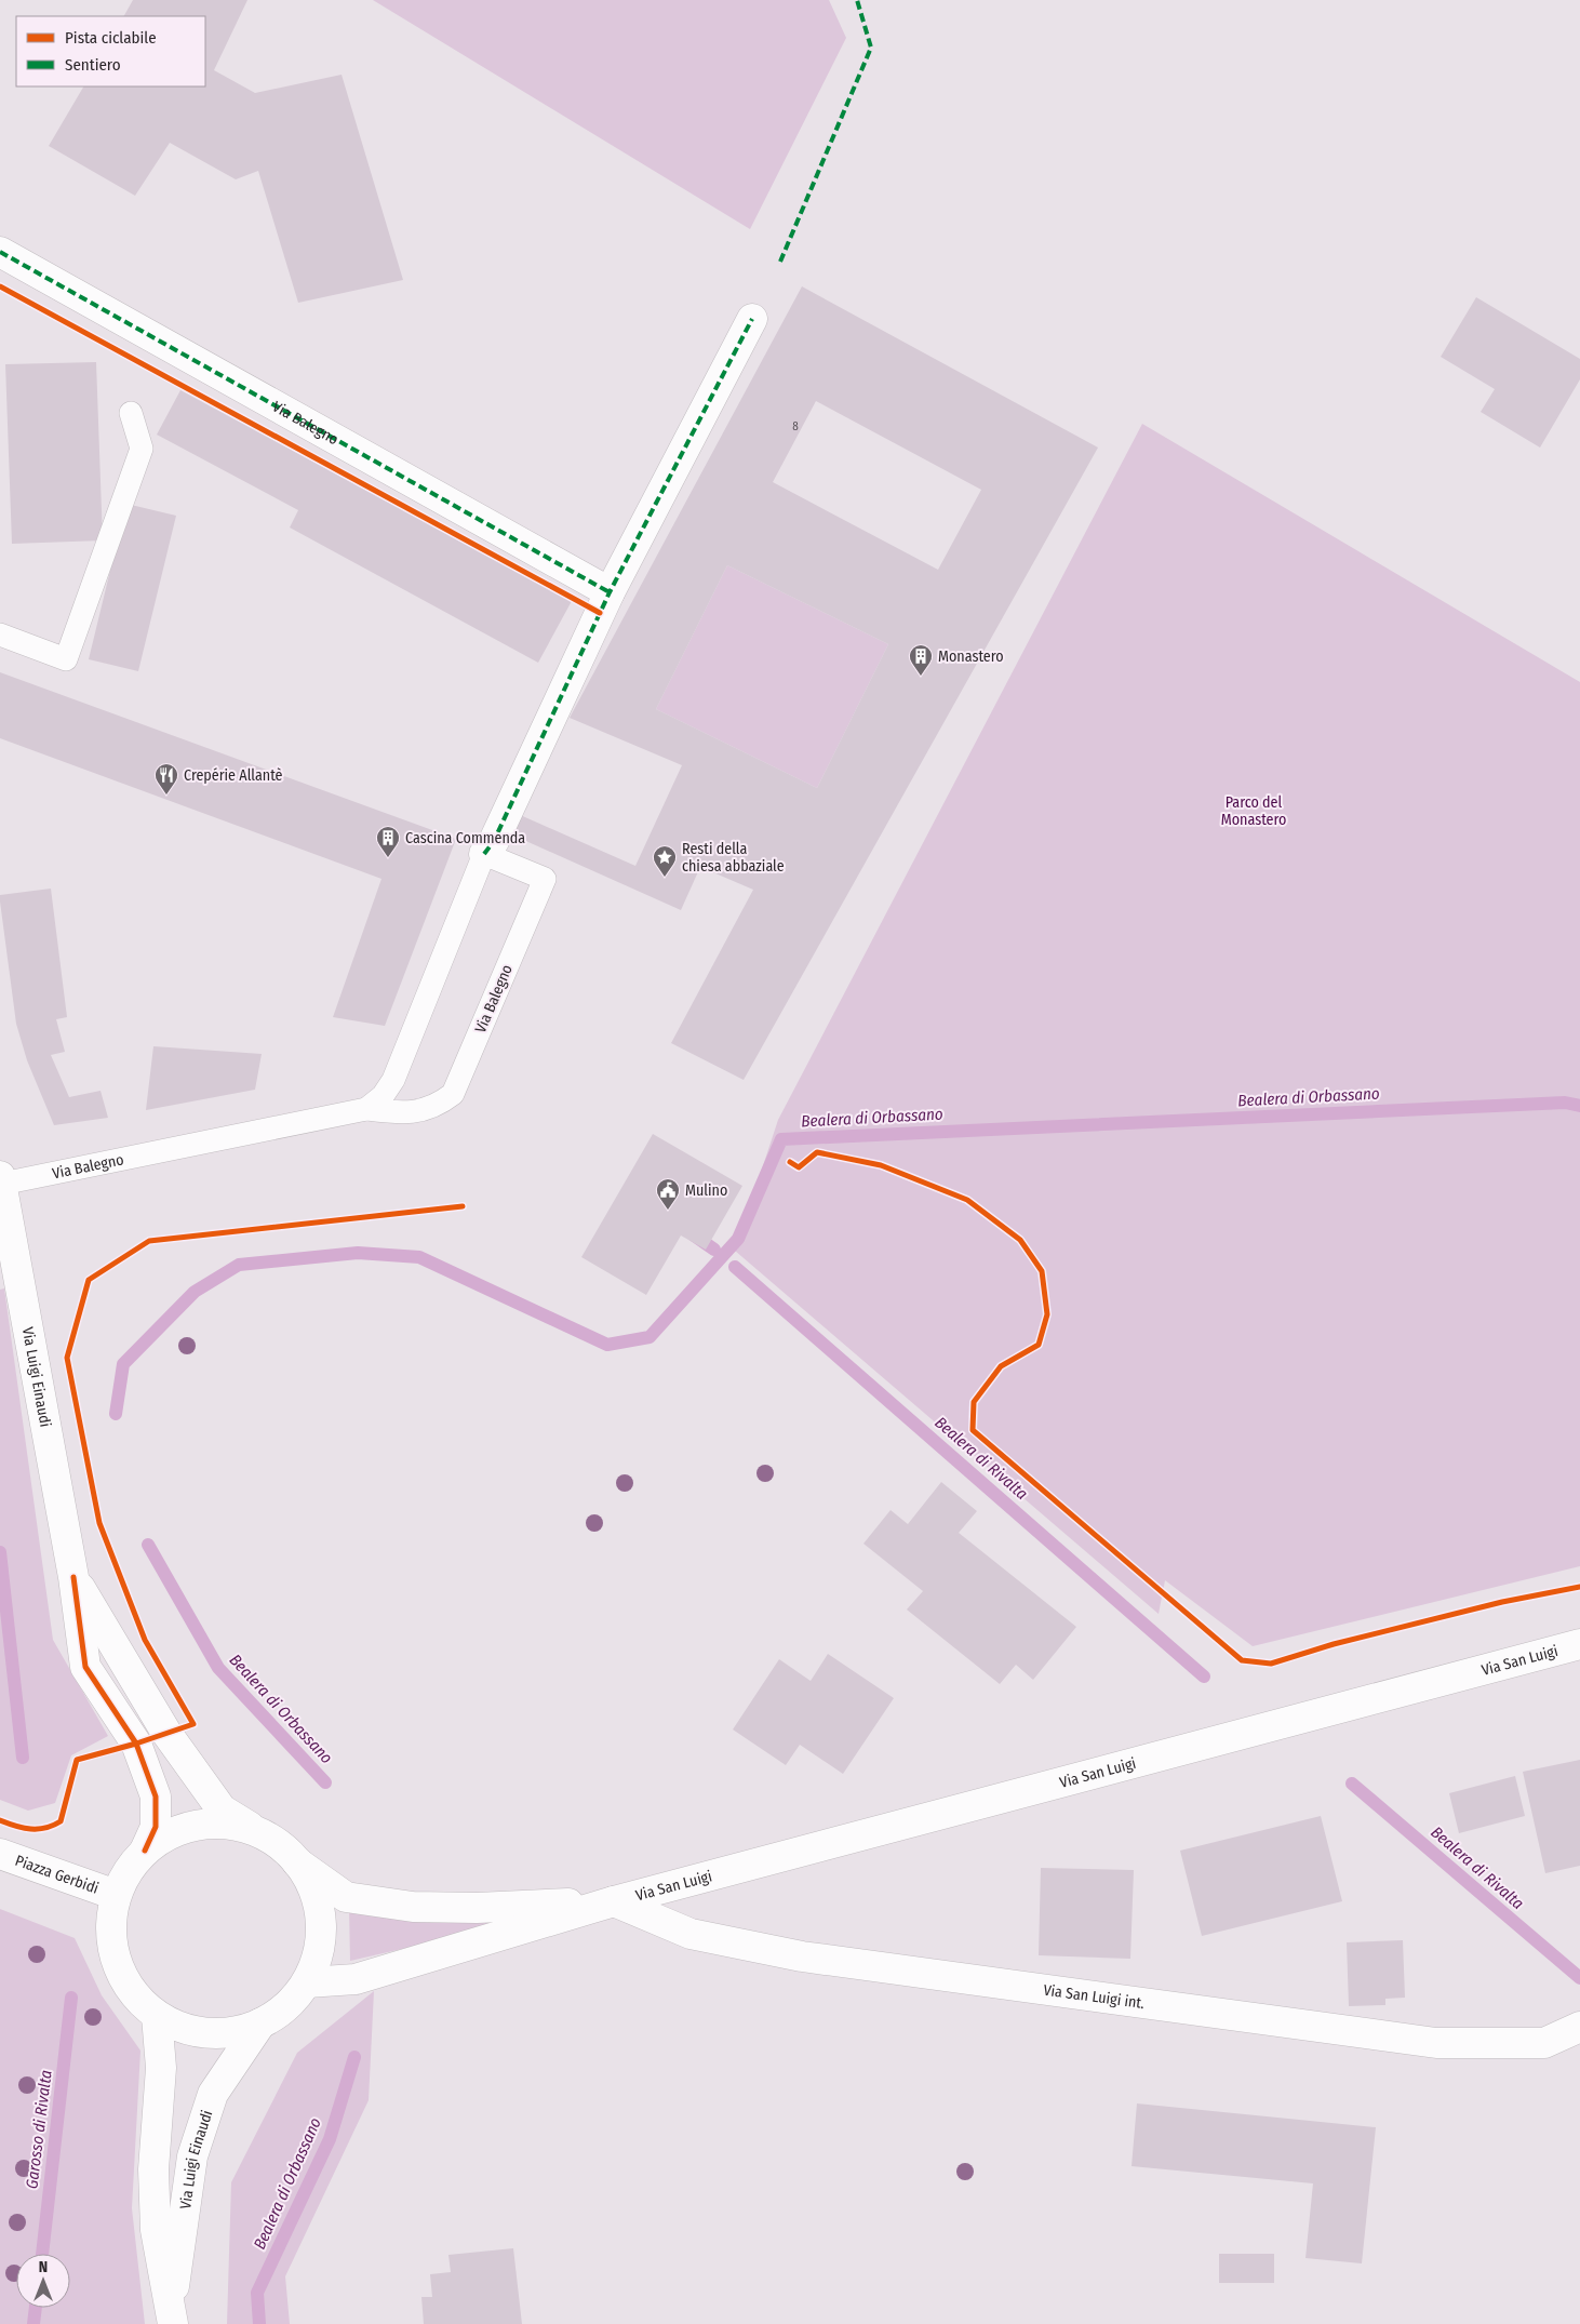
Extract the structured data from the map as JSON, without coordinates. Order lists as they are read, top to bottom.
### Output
{
  "streets": {
    "street": [
      "Via Balegno",
      "Via Luigi Einaudi",
      "Via San Luigi",
      "Piazza Gerbidi",
      "Via San Luigi int."
    ]
  },
  "crossings": [
    ["Via Balegno", "Via Luigi Einaudi"],
    ["Via San Luigi", "Via San Luigi int."]
  ],
  "water": ["Bealera di Orbassano", "Bealera di Rivalta", "Garosso di Rivalta"],
  "parks": ["Parco del Monastero"],
  "places": {
    "building": ["Monastero", "Cascina Commenda"],
    "restaurant": ["Crepérie Allantè"],
    "place": ["Resti della chiesa abbaziale"],
    "public building": ["Mulino"]
  },
  "house_numbers": ["8"],
  "legend": ["Pista ciclabile", "Sentiero"],
  "north": "top"
}
